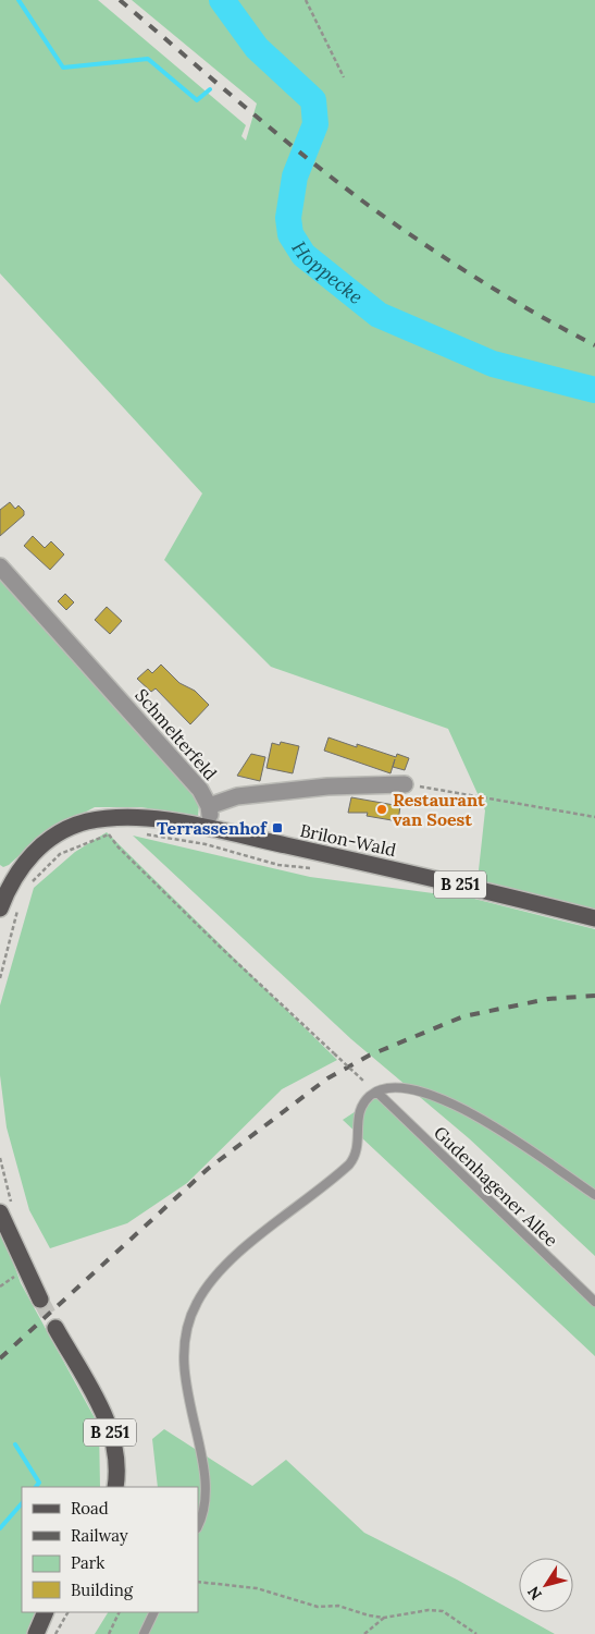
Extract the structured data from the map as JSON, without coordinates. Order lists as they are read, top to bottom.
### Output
{
  "streets": {
    "main road": ["Brilon-Wald", "B 251"],
    "street": ["Schmelterfeld"],
    "lane": ["Gudenhagener Allee"]
  },
  "water": ["Hoppecke"],
  "places": {
    "other": ["Restaurant van Soest"],
    "transit": ["Terrassenhof"]
  },
  "legend": [
    "Road",
    "Railway",
    "Park",
    "Building"
  ],
  "north": "bottom left"
}
